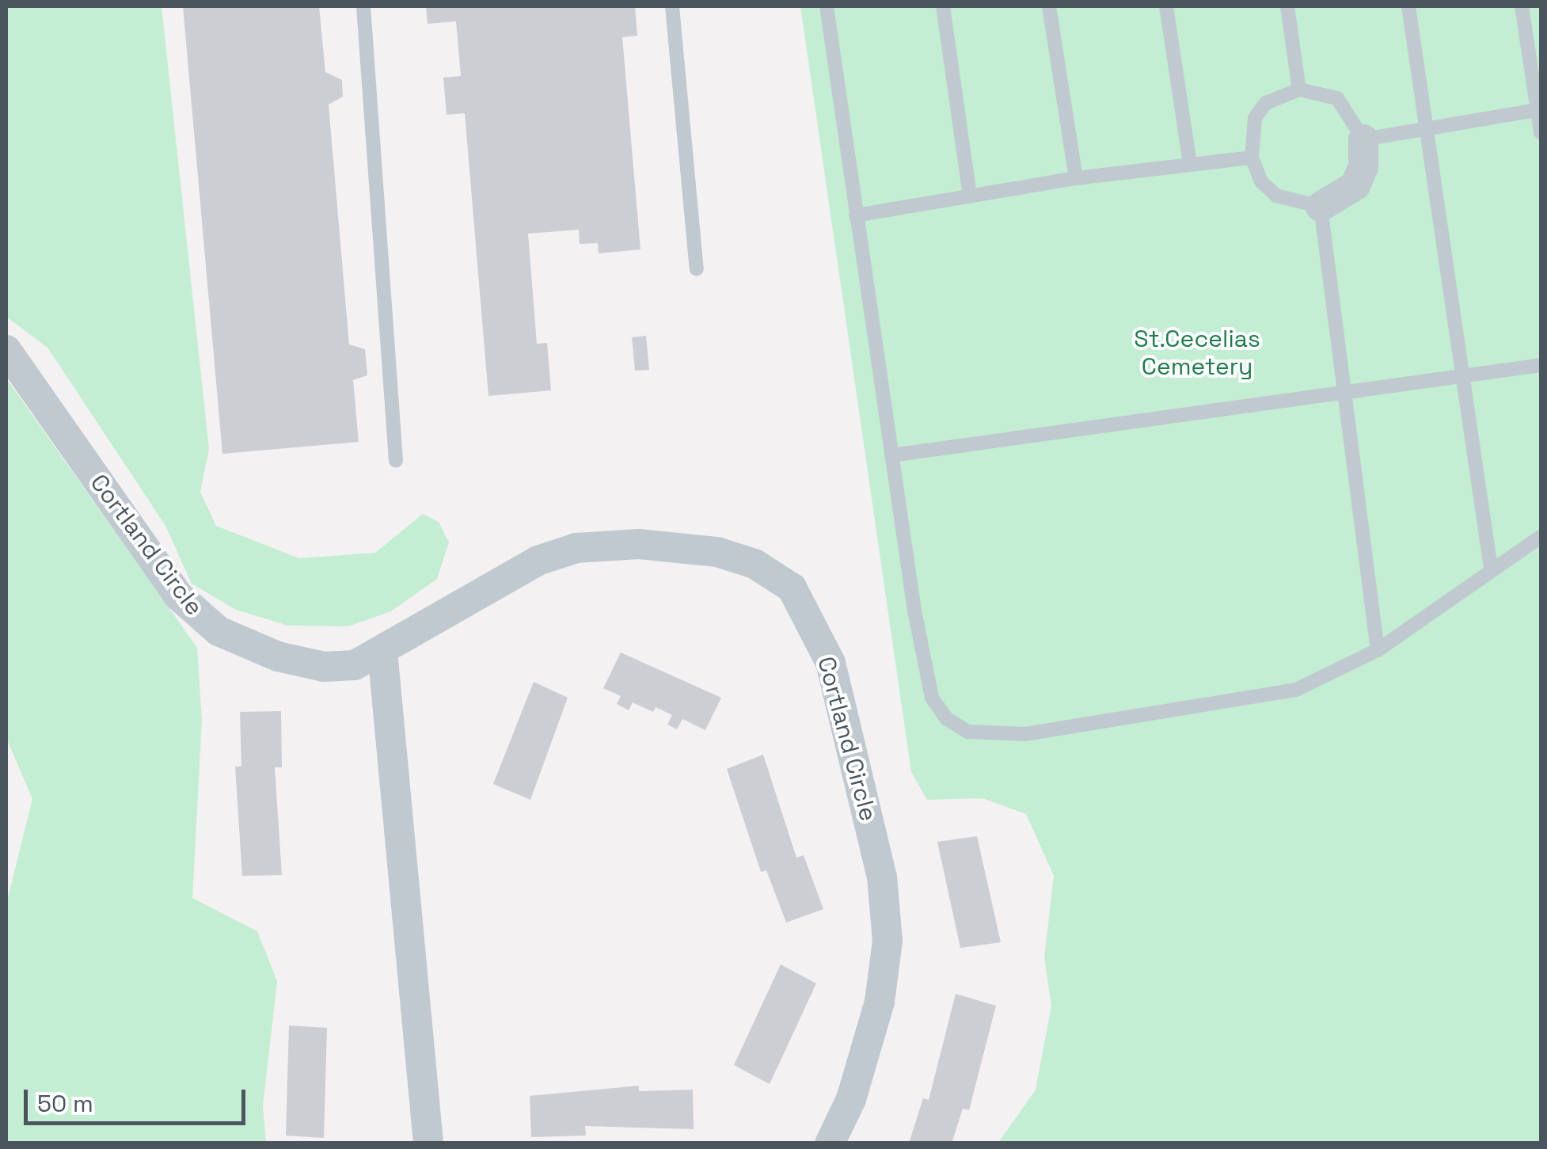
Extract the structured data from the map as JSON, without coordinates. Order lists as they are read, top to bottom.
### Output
{
  "streets": {
    "street": ["Cortland Circle"]
  },
  "parks": ["St.Cecelias Cemetery"],
  "scale_bar": "50 m"
}
